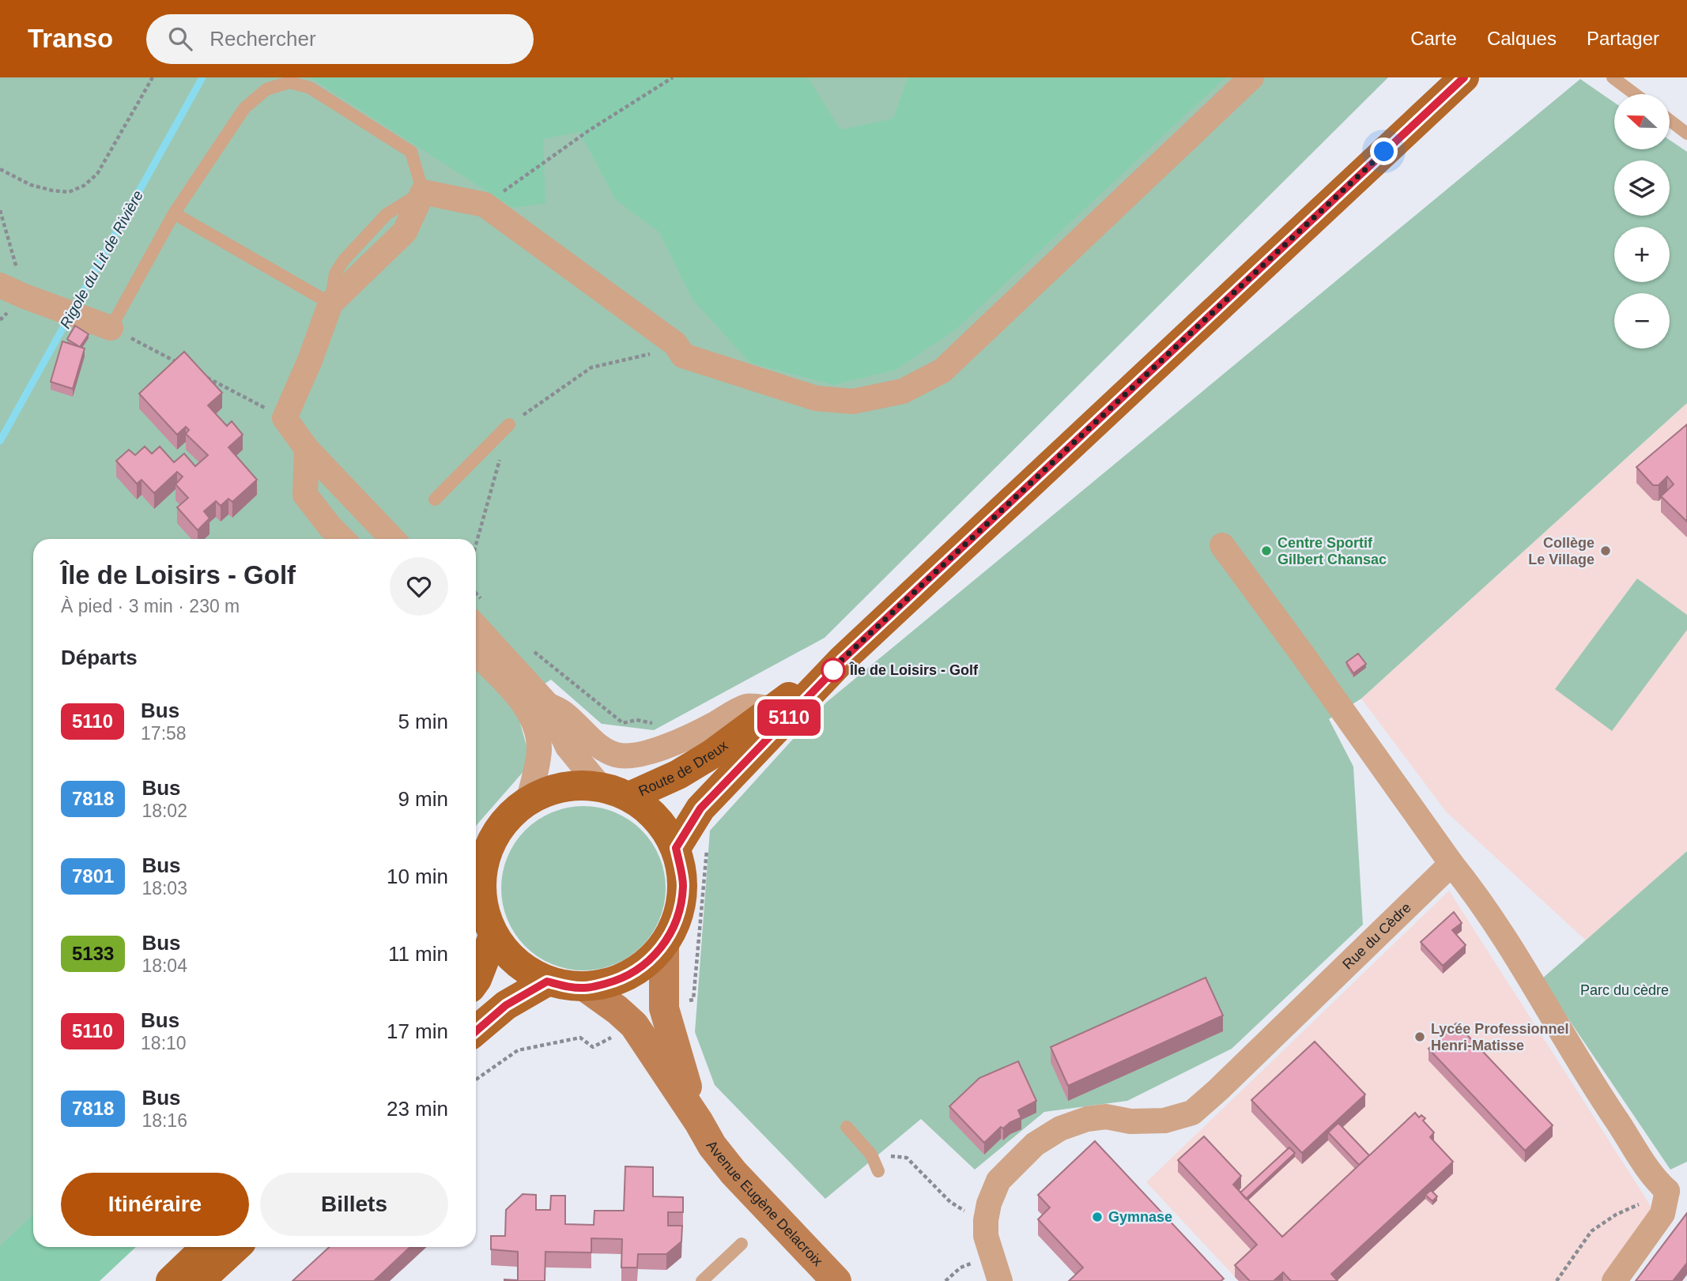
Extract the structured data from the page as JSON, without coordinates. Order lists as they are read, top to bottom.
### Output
{
  "streets": {
    "main road": ["Route de Dreux", "Avenue Eugène Delacroix"],
    "street": ["Rue du Cèdre"]
  },
  "water": ["Rigole du Lit de Rivière"],
  "parks": ["Parc du cèdre"],
  "places": [
    "Centre Sportif Gilbert Chansac",
    "Collège Le Village",
    "Île de Loisirs - Golf",
    "Lycée Professionnel Henri-Matisse",
    "Gymnase"
  ],
  "lines": ["bus line 5110"],
  "north": "left",
  "page": {
    "header": "Transo",
    "search": "Rechercher",
    "nav": ["Carte", "Calques", "Partager"],
    "on_map": "5110",
    "map_buttons": ["+", "−"],
    "heading": [
      ["Île de Loisirs - Golf", "À pied · 3 min · 230 m"],
      "Départs"
    ],
    "list": [
      {
        "mark": "5110",
        "name": "Bus",
        "note": "17:58",
        "value": "5 min"
      },
      {
        "mark": "7818",
        "name": "Bus",
        "note": "18:02",
        "value": "9 min"
      },
      {
        "mark": "7801",
        "name": "Bus",
        "note": "18:03",
        "value": "10 min"
      },
      {
        "mark": "5133",
        "name": "Bus",
        "note": "18:04",
        "value": "11 min"
      },
      {
        "mark": "5110",
        "name": "Bus",
        "note": "18:10",
        "value": "17 min"
      },
      {
        "mark": "7818",
        "name": "Bus",
        "note": "18:16",
        "value": "23 min"
      }
    ],
    "buttons": ["Itinéraire", "Billets"]
  }
}
